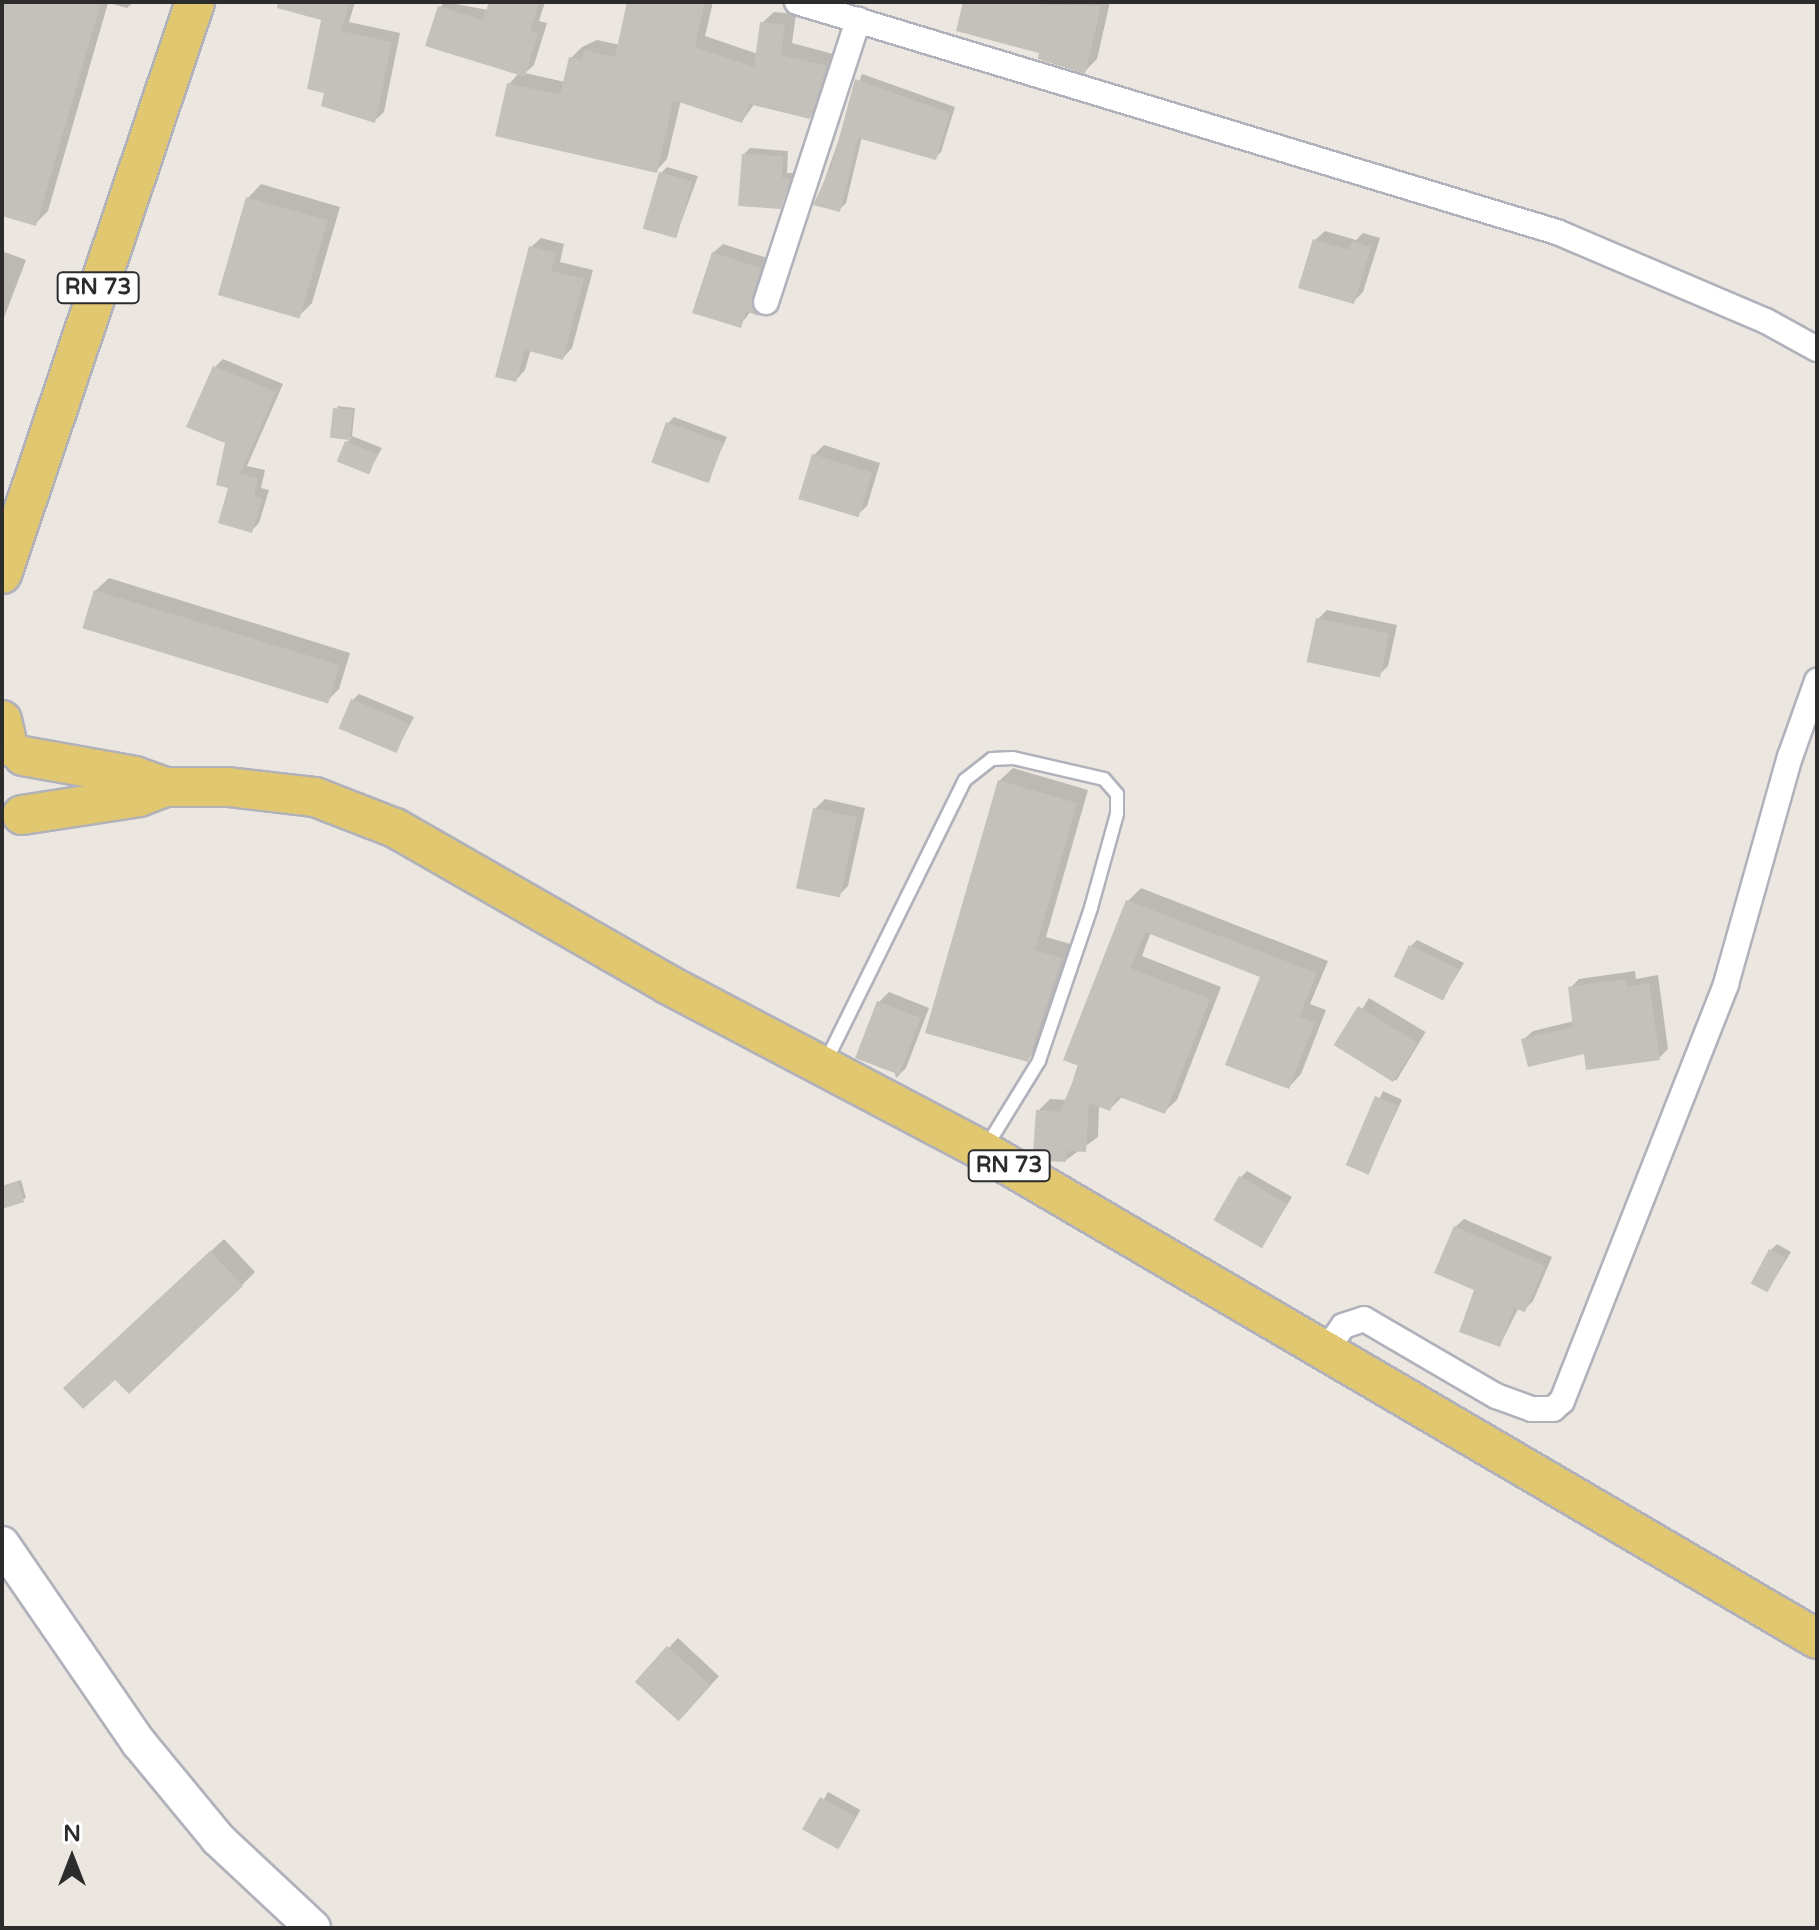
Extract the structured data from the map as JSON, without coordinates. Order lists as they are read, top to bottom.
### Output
{
  "streets": {
    "main road": ["RN 73"]
  },
  "north": "top"
}
